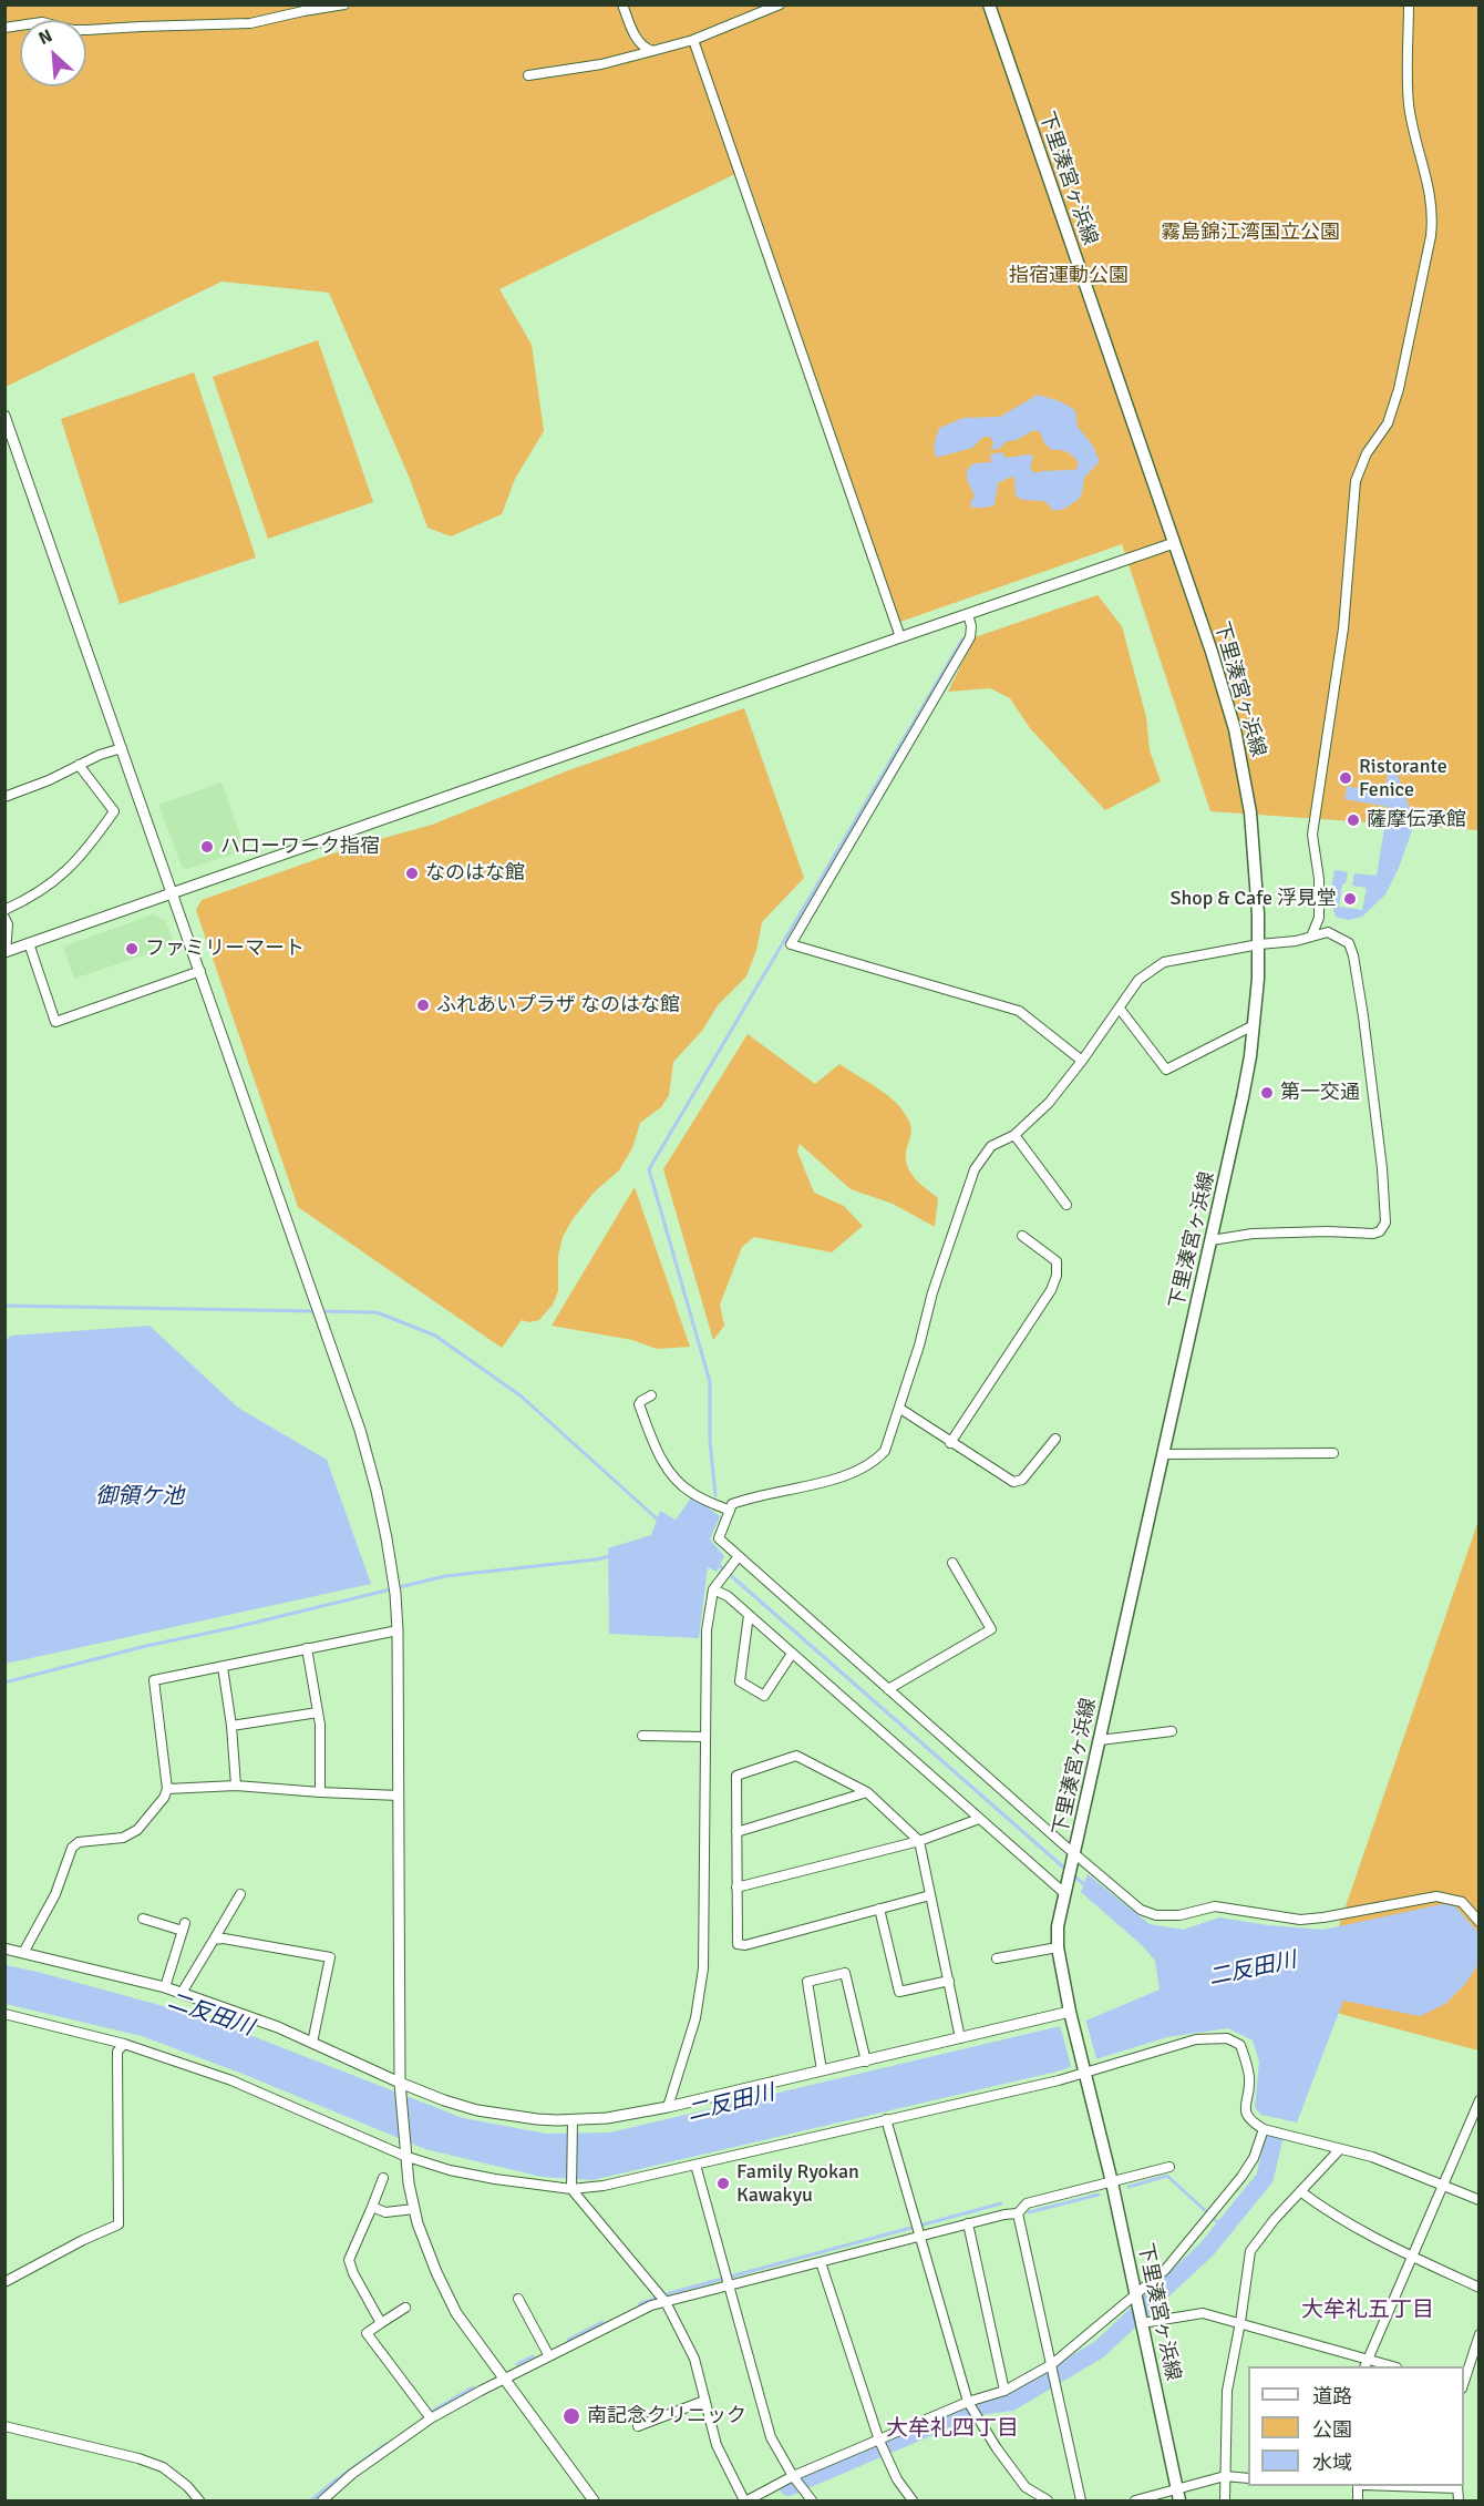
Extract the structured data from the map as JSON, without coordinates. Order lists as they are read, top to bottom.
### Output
{
  "streets": {
    "main road": ["下里湊宮ヶ浜線"]
  },
  "districts": ["大牟礼五丁目", "大牟礼四丁目"],
  "water": ["御領ケ池", "二反田川"],
  "parks": ["霧島錦江湾国立公園", "指宿運動公園"],
  "places": [
    "Ristorante Fenice",
    "薩摩伝承館",
    "ハローワーク指宿",
    "なのはな館",
    "Shop & Cafe 浮見堂",
    "ファミリーマート",
    "ふれあいプラザ なのはな館",
    "第一交通",
    "Family Ryokan Kawakyu",
    "南記念クリニック"
  ],
  "legend": ["道路", "公園", "水域"],
  "north": "top left"
}
